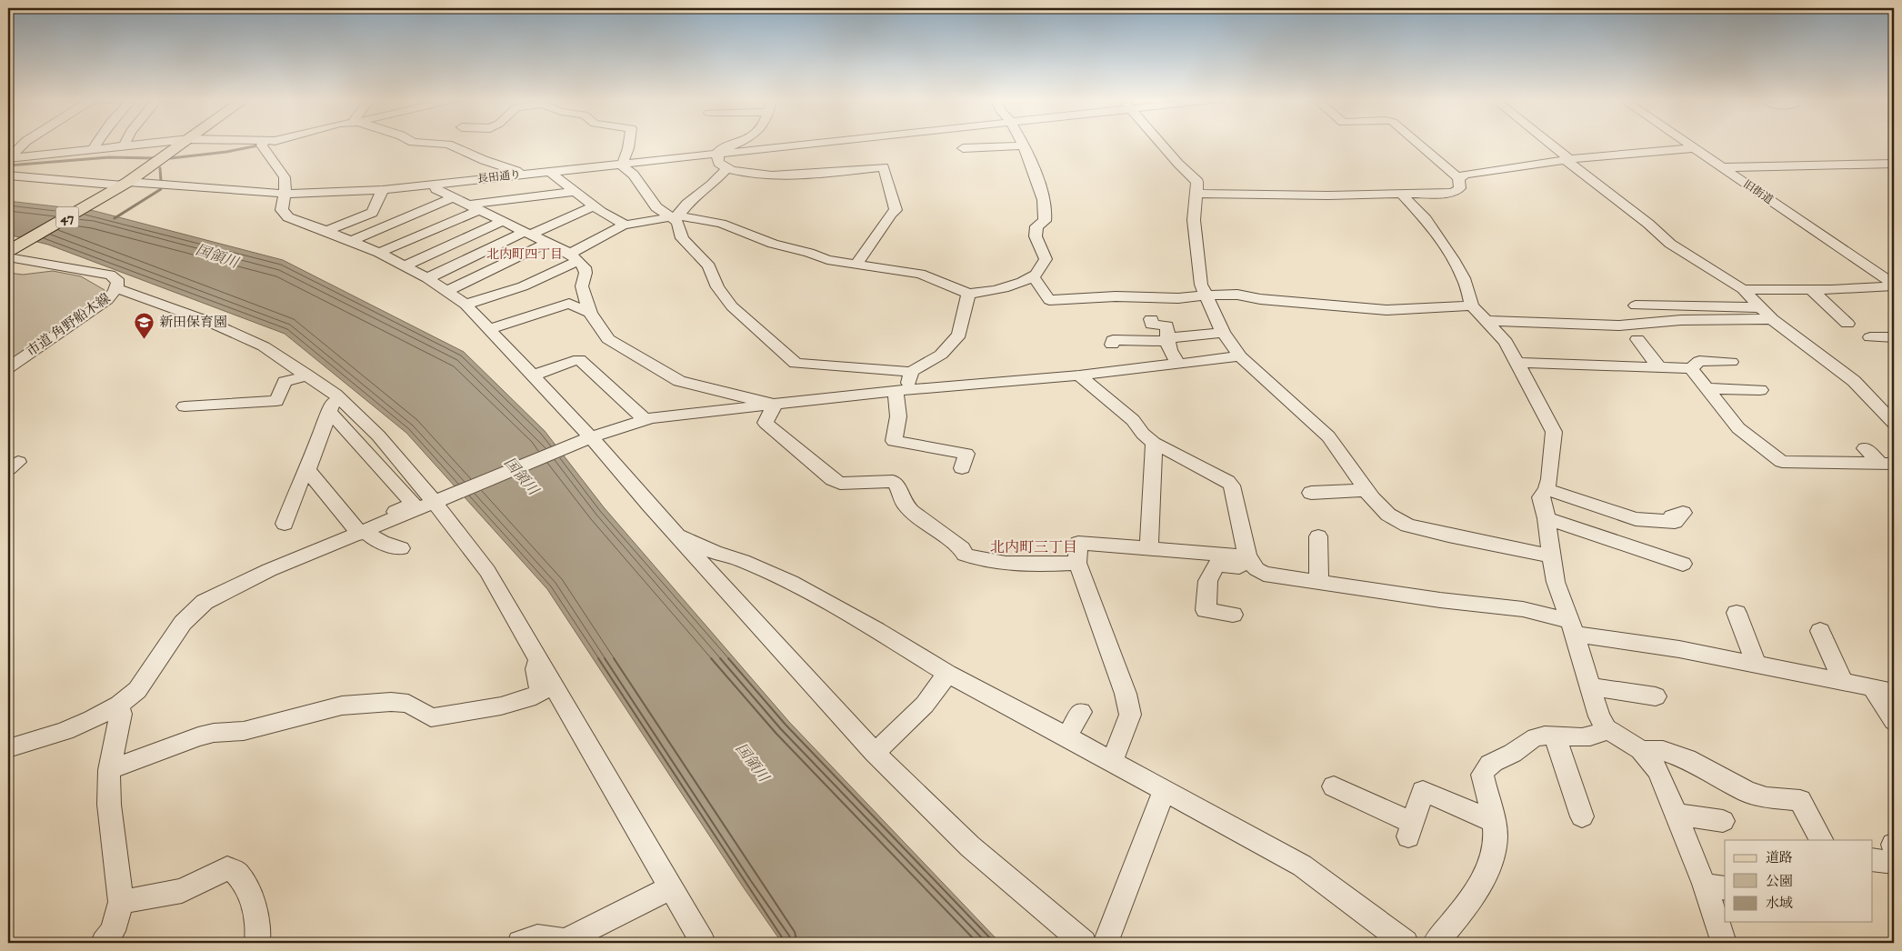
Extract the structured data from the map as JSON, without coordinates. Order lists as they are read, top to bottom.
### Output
{
  "streets": {
    "main road": ["47"],
    "street": ["長田通り", "旧街道", "市道 角野船木線"]
  },
  "crossings": [
    ["長田通り", "47"],
    ["47", "市道 角野船木線"]
  ],
  "districts": ["北内町四丁目", "北内町三丁目"],
  "water": ["国領川"],
  "places": {
    "school or university": ["新田保育園"]
  },
  "legend": ["道路", "公園", "水域"]
}
